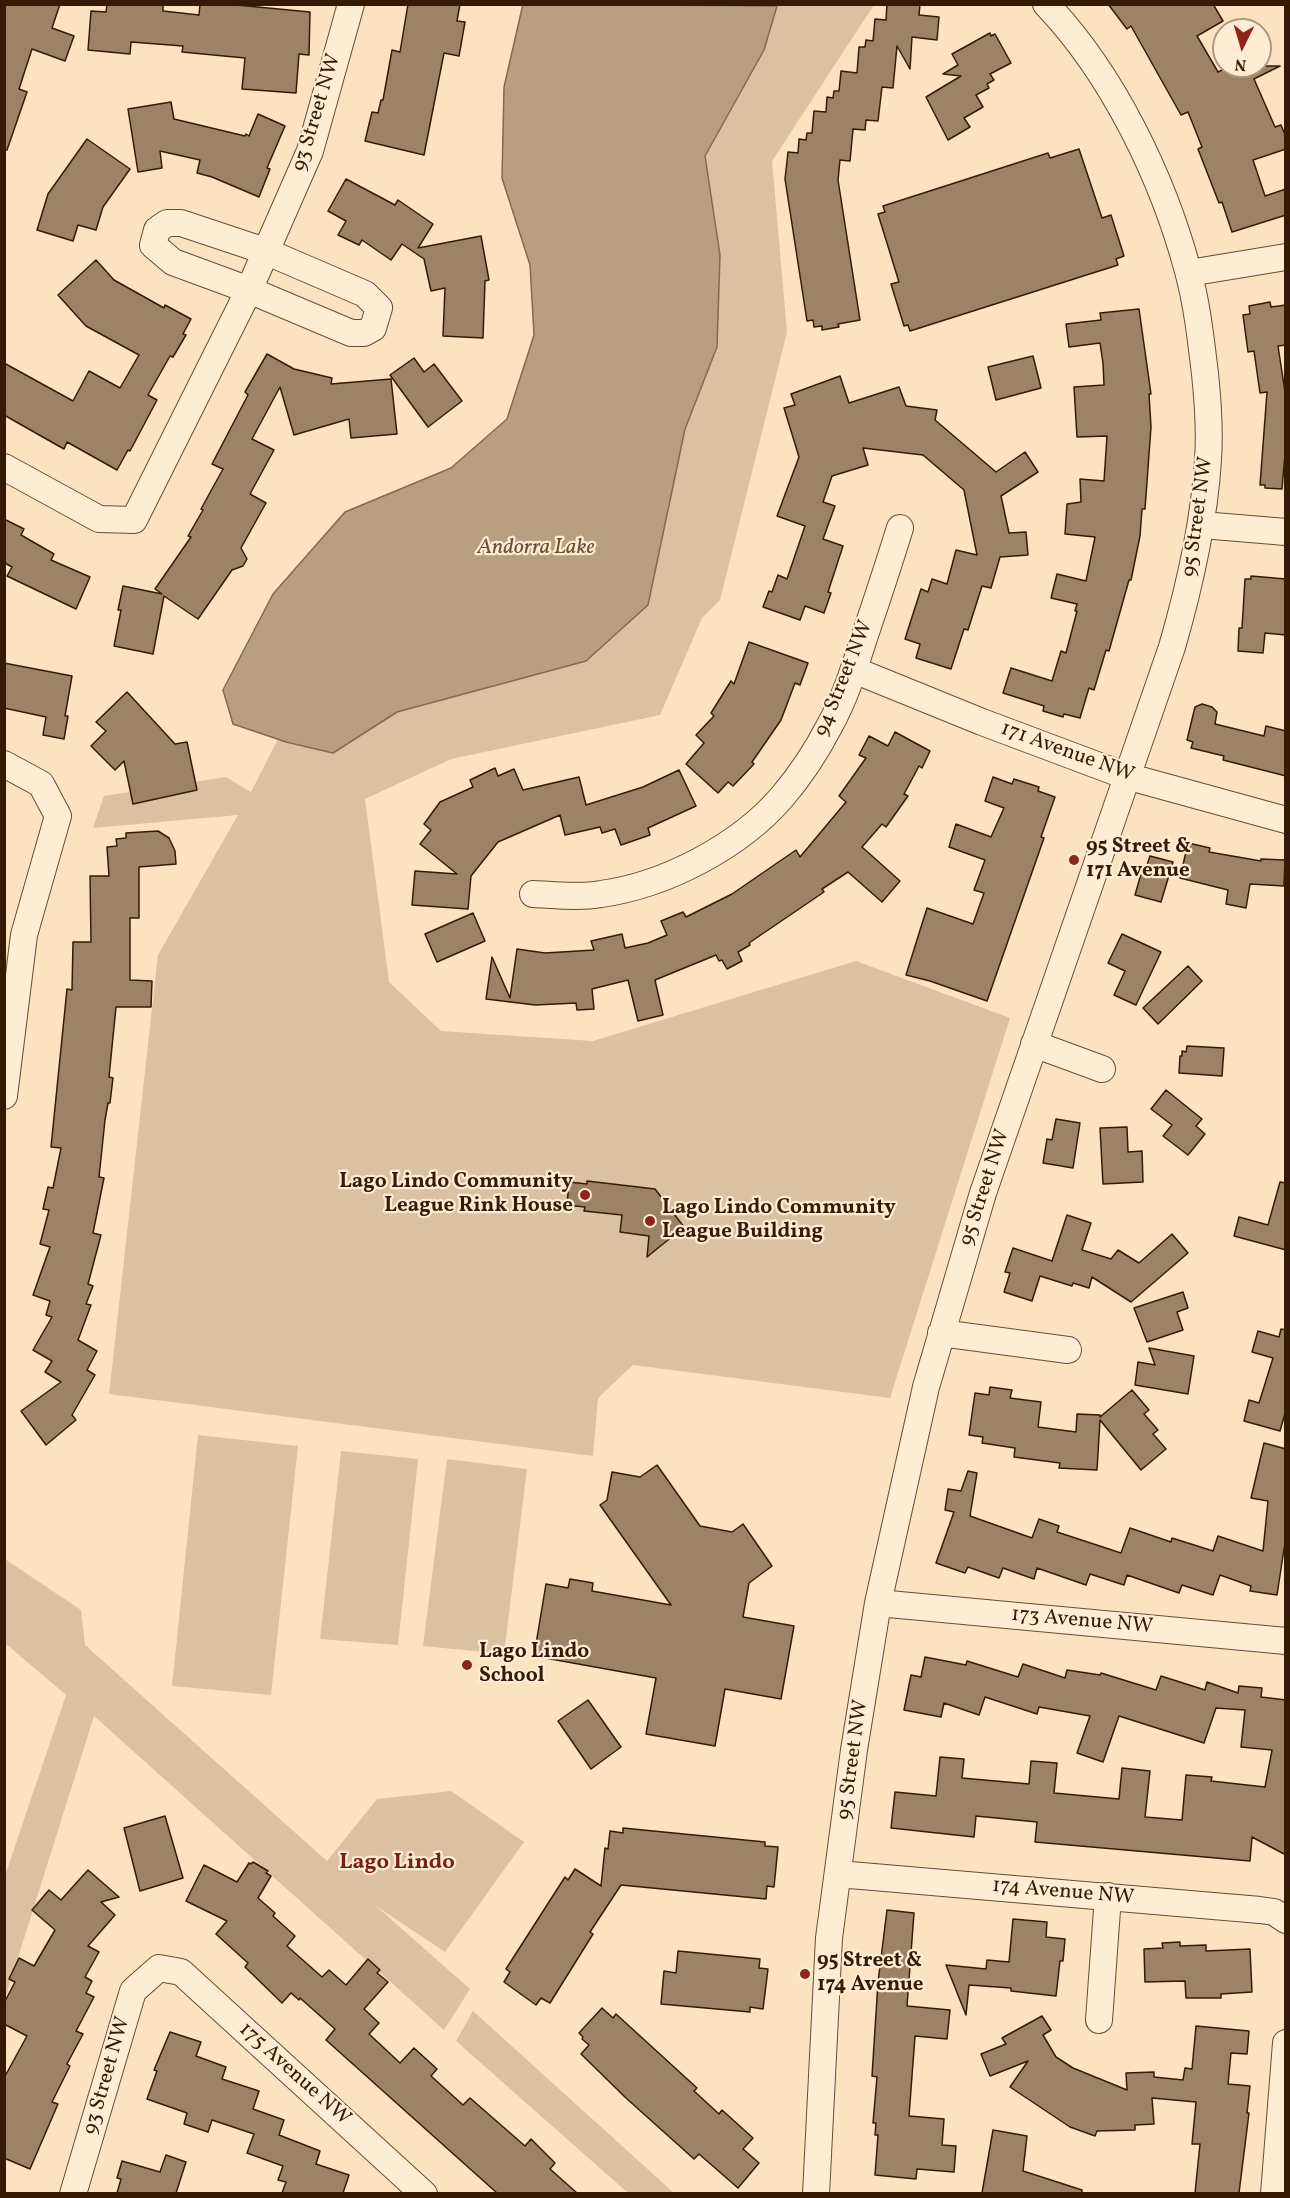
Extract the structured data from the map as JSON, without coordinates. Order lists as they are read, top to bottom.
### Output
{
  "streets": {
    "street": [
      "93 Street NW",
      "95 Street NW",
      "94 Street NW",
      "171 Avenue NW",
      "173 Avenue NW",
      "174 Avenue NW",
      "175 Avenue NW"
    ]
  },
  "crossings": [
    ["93 Street NW", "175 Avenue NW"],
    ["95 Street NW", "171 Avenue NW"],
    ["95 Street NW", "173 Avenue NW"],
    ["95 Street NW", "174 Avenue NW"],
    ["94 Street NW", "171 Avenue NW"]
  ],
  "districts": ["Lago Lindo"],
  "water": ["Andorra Lake"],
  "places": [
    "95 Street & 171 Avenue",
    "Lago Lindo Community League Rink House",
    "Lago Lindo Community League Building",
    "Lago Lindo School",
    "95 Street & 174 Avenue"
  ],
  "north": "bottom"
}
